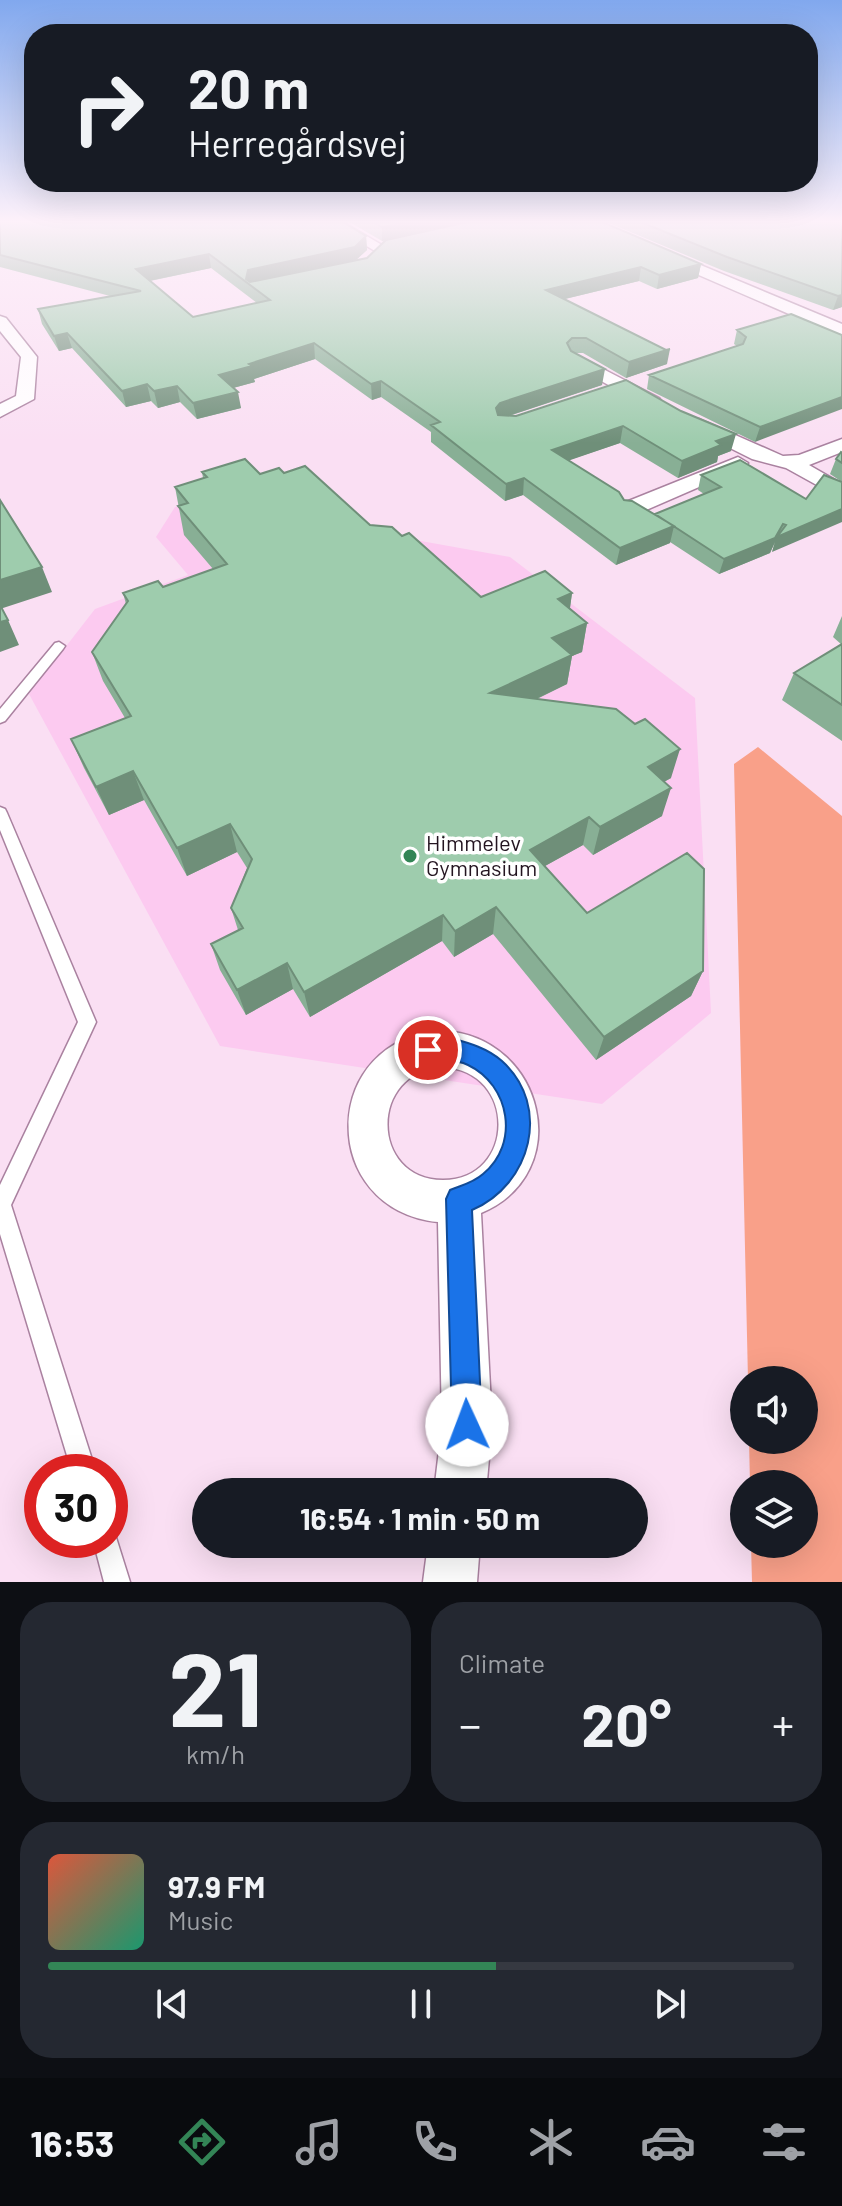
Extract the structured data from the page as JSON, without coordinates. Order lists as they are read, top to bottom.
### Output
{
  "places": ["Himmelev Gymnasium"],
  "page": {
    "turn": ["20 m", "Herregårdsvej"],
    "limit": "30",
    "trip": "16:54 · 1 min · 50 m",
    "tile": [
      ["21", "km/h"],
      "Climate"
    ],
    "heat": ["−", "20°", "+"],
    "song": ["97.9 FM", "Music"],
    "tabs": "16:53"
  }
}
